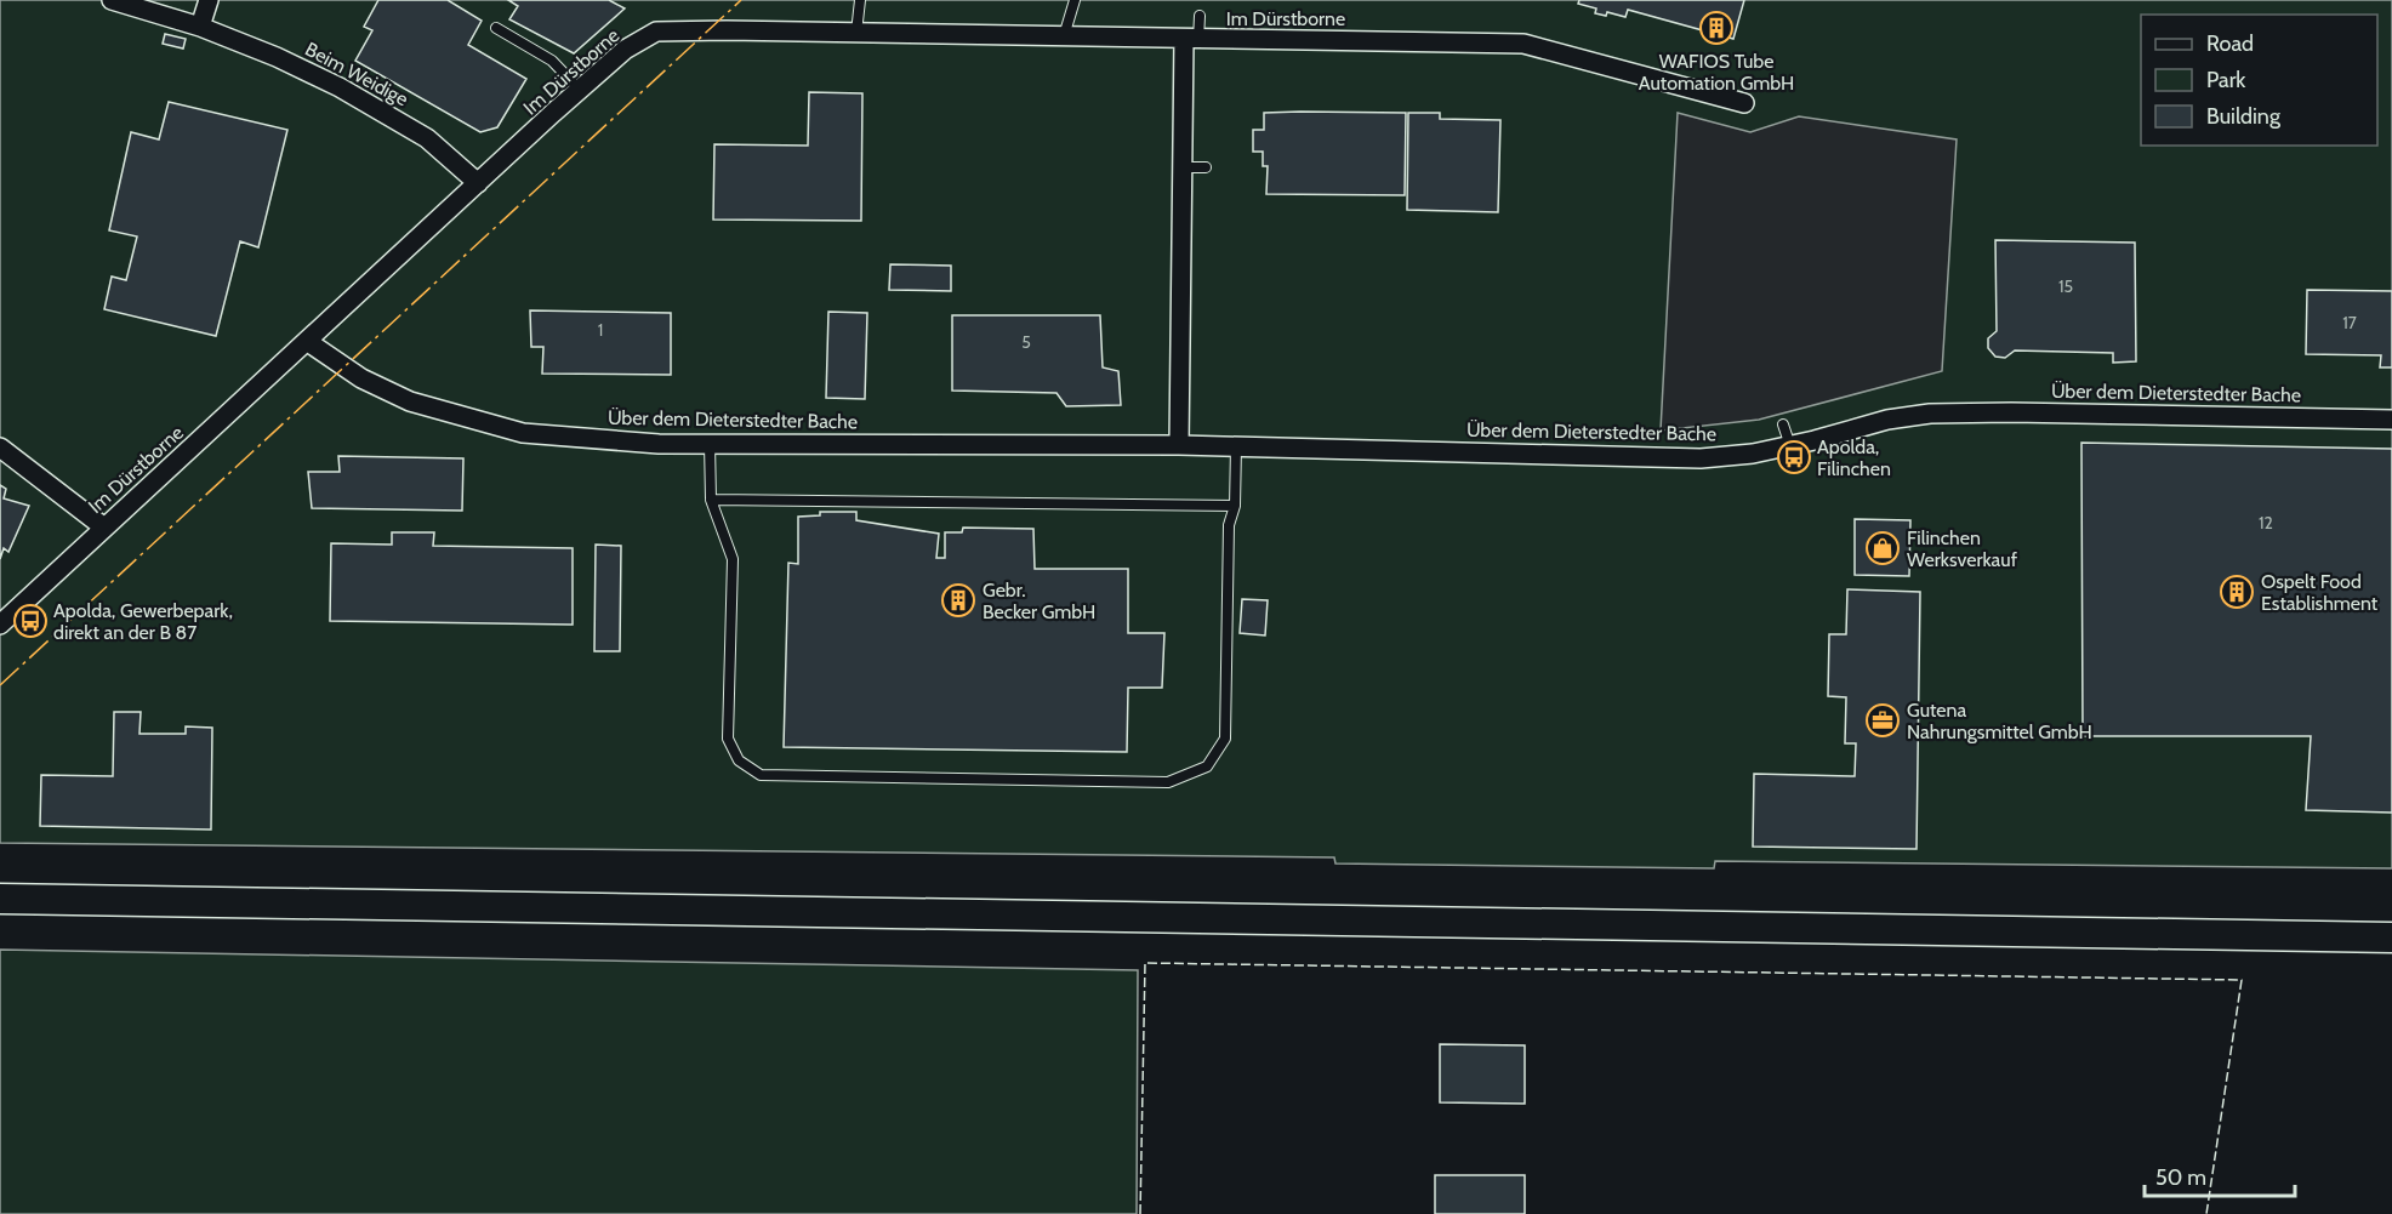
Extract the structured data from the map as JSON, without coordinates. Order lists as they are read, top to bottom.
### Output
{
  "streets": {
    "street": ["Im Dürstborne", "Beim Weidige", "Über dem Dieterstedter Bache"]
  },
  "crossings": [
    ["Im Dürstborne", "Beim Weidige"],
    ["Im Dürstborne", "Über dem Dieterstedter Bache"]
  ],
  "places": {
    "building": ["WAFIOS Tube Automation GmbH", "Ospelt Food Establishment", "Gebr. Becker GmbH"],
    "bus stop": ["Apolda, Filinchen", "Apolda, Gewerbepark, direkt an der B 87"],
    "shop": ["Filinchen Werksverkauf"],
    "office": ["Gutena Nahrungsmittel GmbH"]
  },
  "house_numbers": [
    "15",
    "17",
    "1",
    "5",
    "12"
  ],
  "legend": ["Road", "Park", "Building"],
  "scale_bar": "50 m"
}
